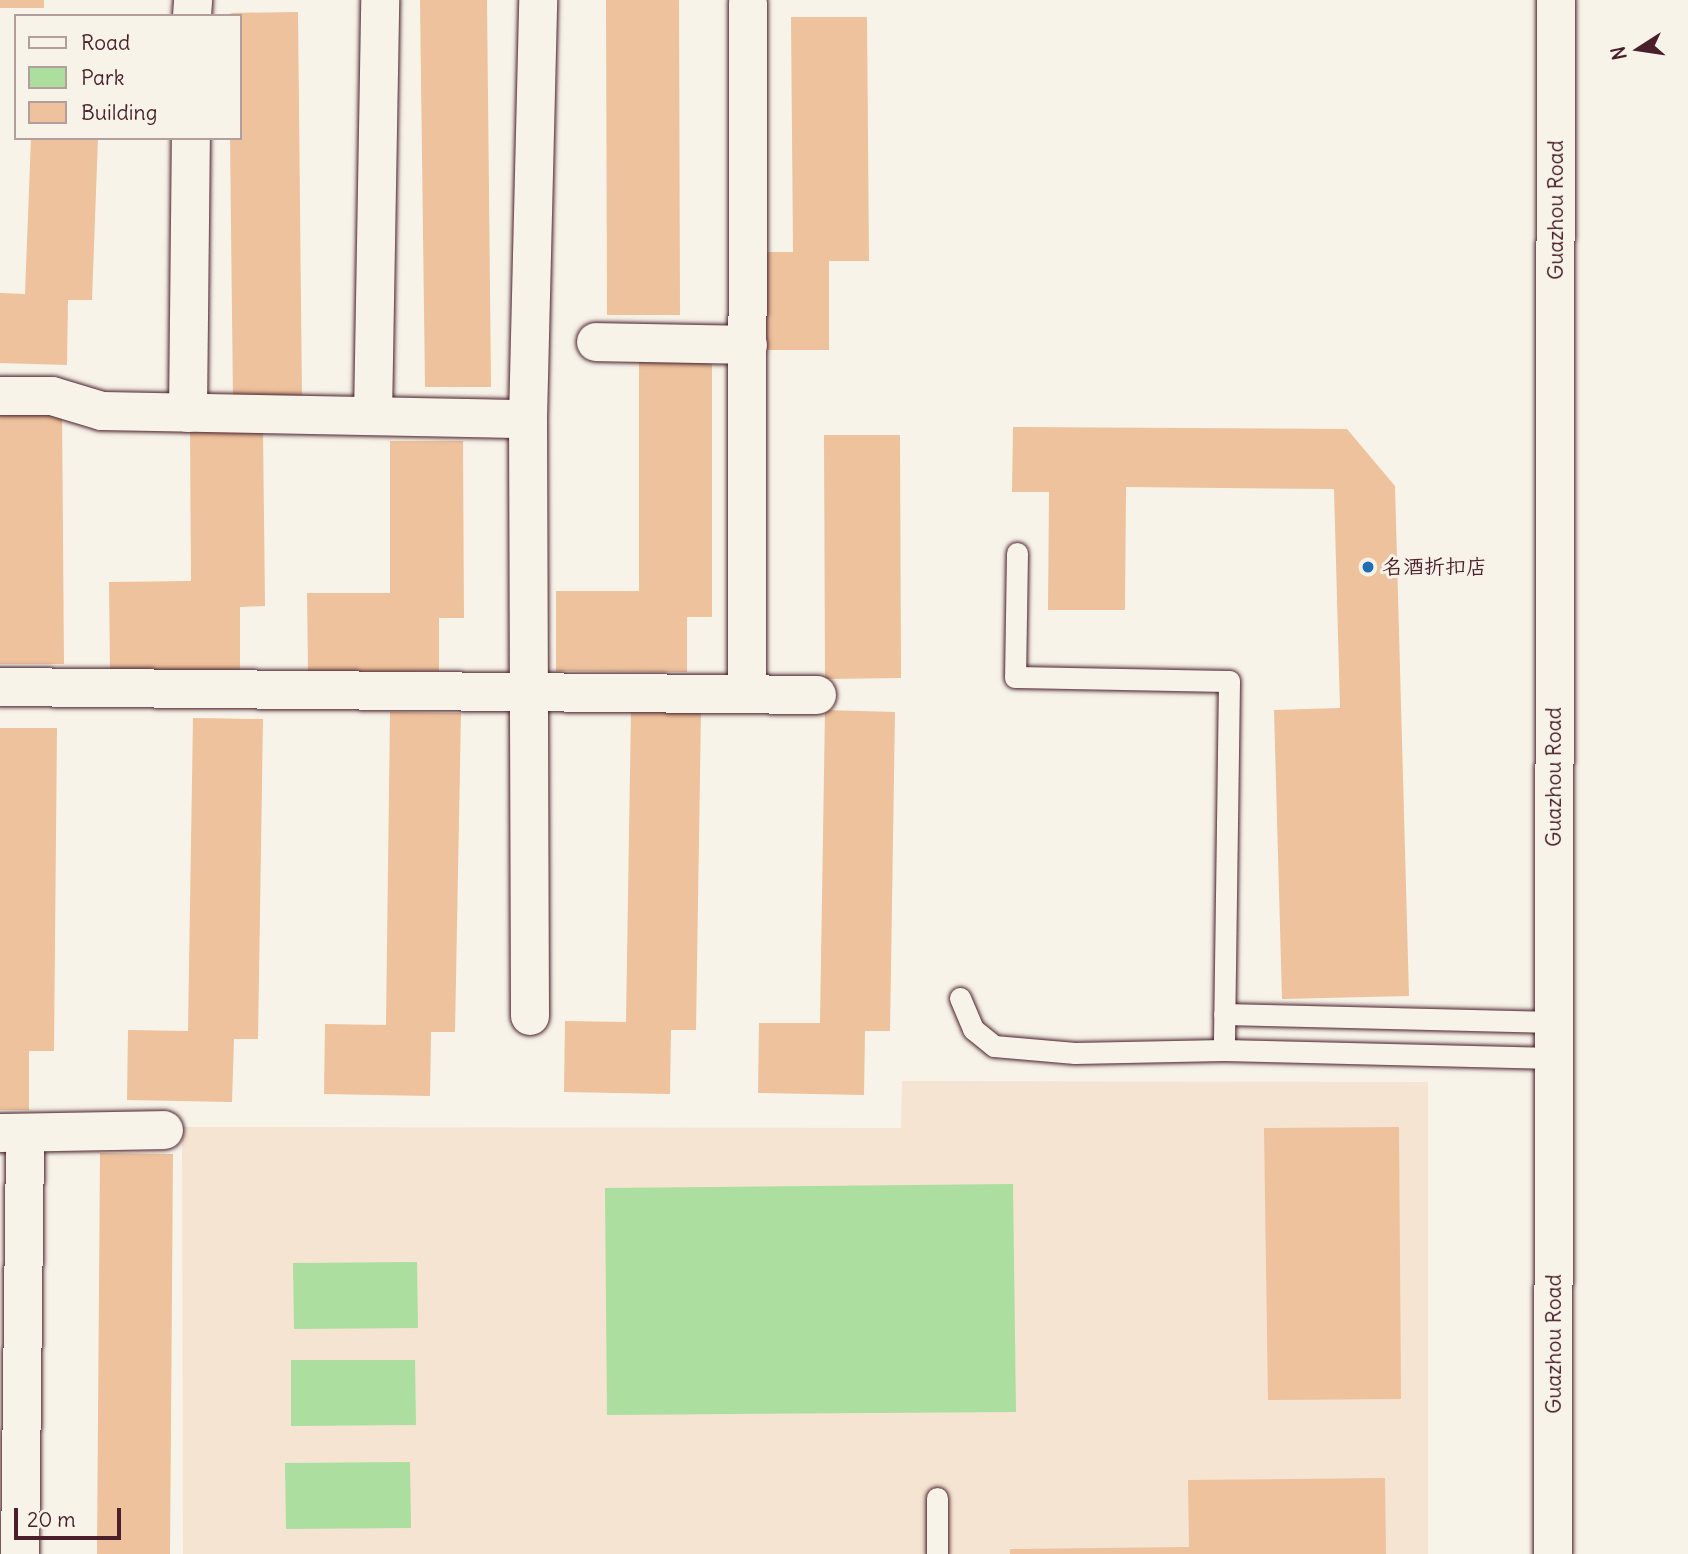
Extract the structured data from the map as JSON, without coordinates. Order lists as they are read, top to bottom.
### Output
{
  "streets": {
    "street": ["Guazhou Road"]
  },
  "places": ["名酒折扣店"],
  "legend": ["Road", "Park", "Building"],
  "scale_bar": "20 m",
  "north": "left"
}
